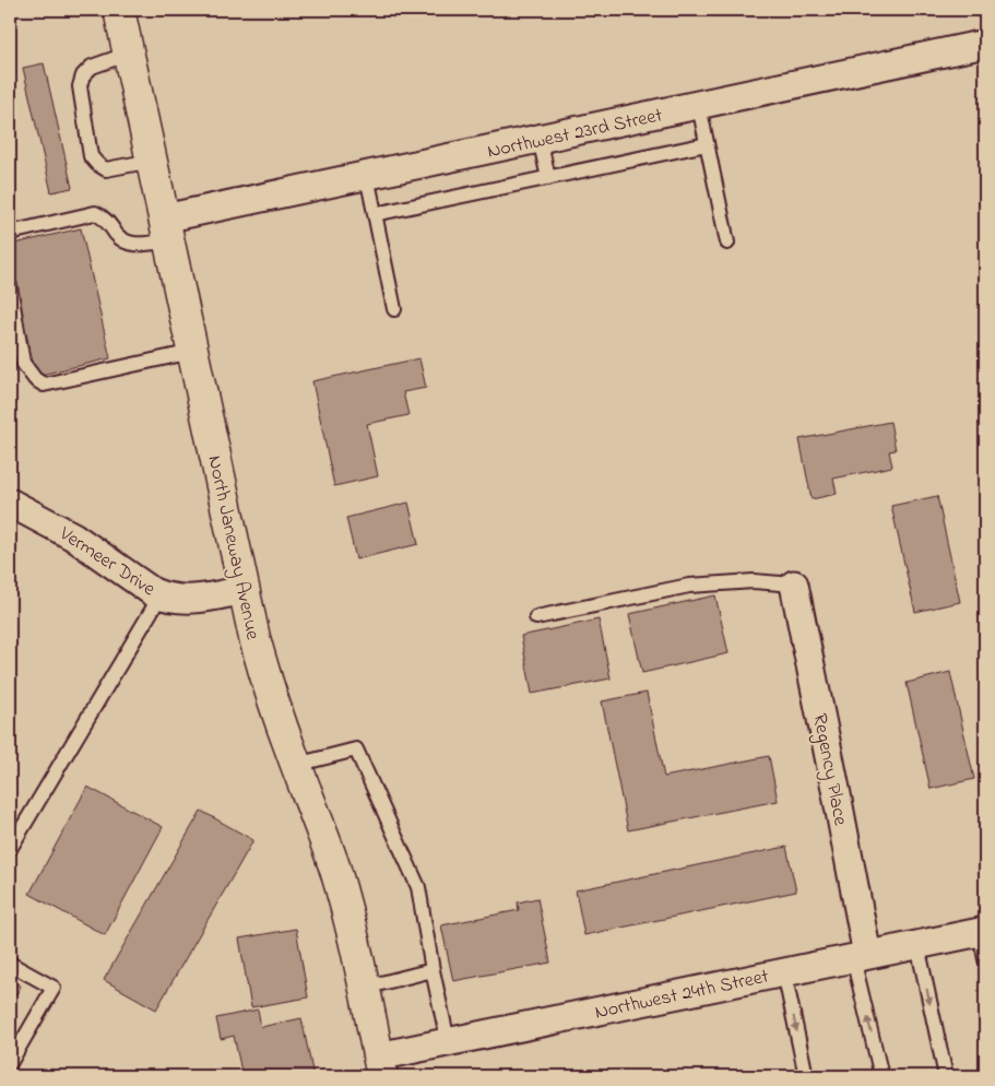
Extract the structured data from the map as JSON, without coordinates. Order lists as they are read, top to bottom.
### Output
{
  "streets": {
    "main road": ["North Janeway Avenue"],
    "street": [
      "Northwest 23rd Street",
      "Vermeer Drive",
      "Regency Place",
      "Northwest 24th Street"
    ]
  },
  "crossings": [
    ["Northwest 23rd Street", "North Janeway Avenue"],
    ["North Janeway Avenue", "Vermeer Drive"],
    ["North Janeway Avenue", "Northwest 24th Street"],
    ["Regency Place", "Northwest 24th Street"]
  ]
}
